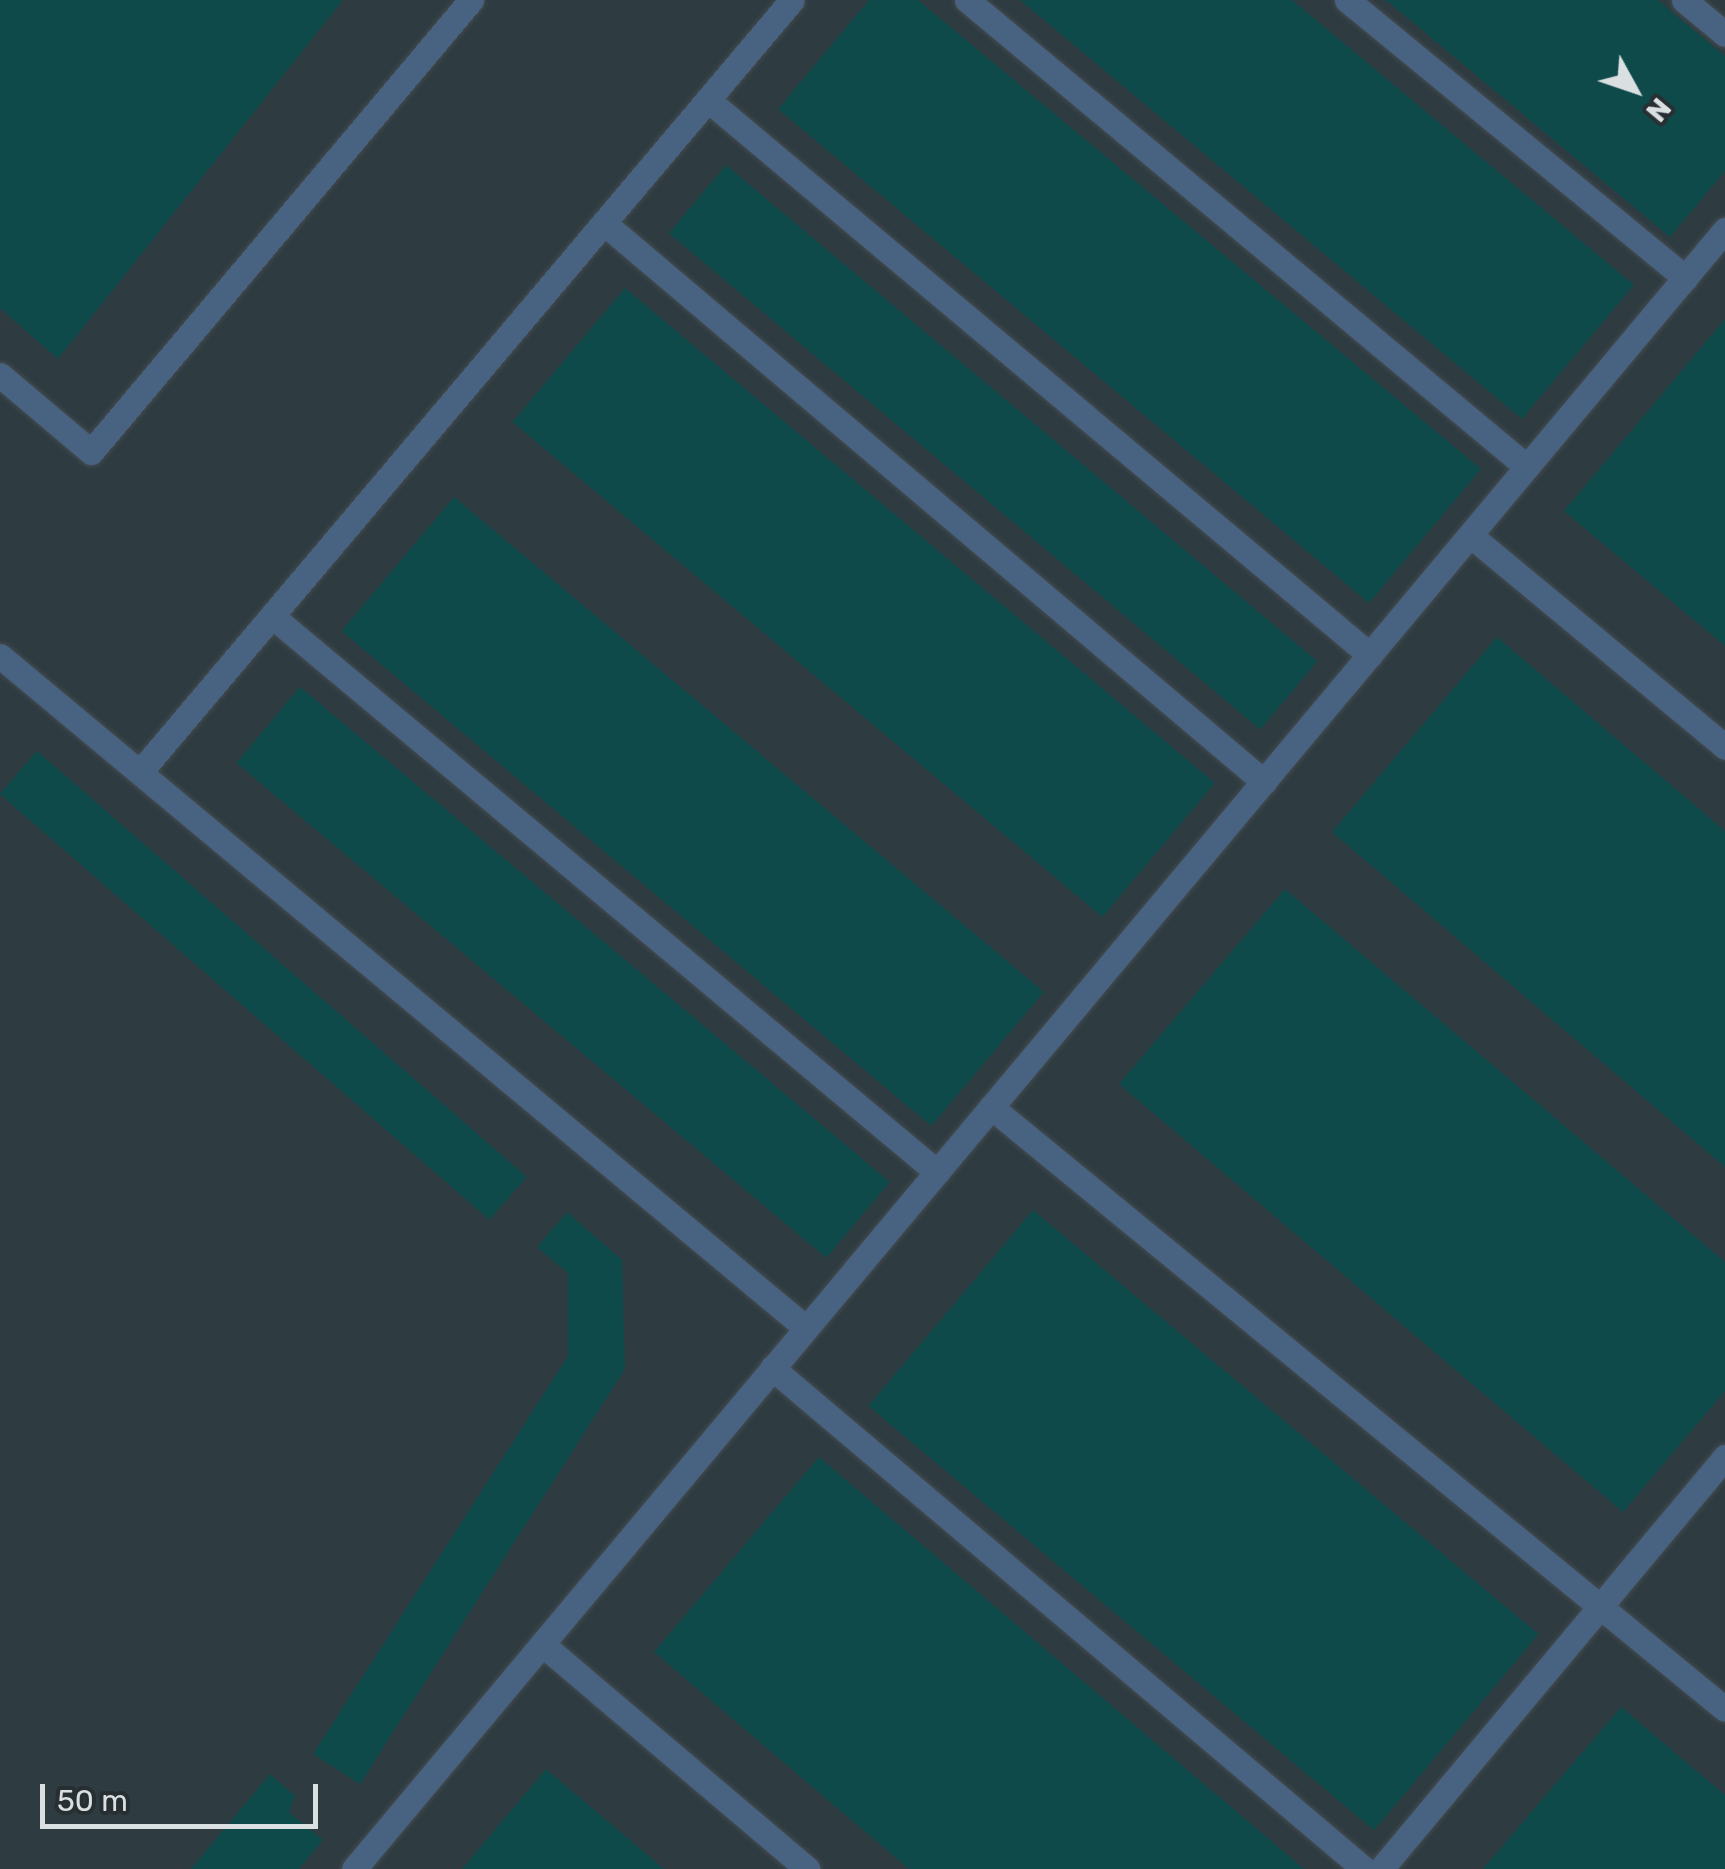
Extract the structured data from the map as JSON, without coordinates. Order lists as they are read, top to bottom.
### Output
{
  "scale_bar": "50 m",
  "north": "bottom right"
}
